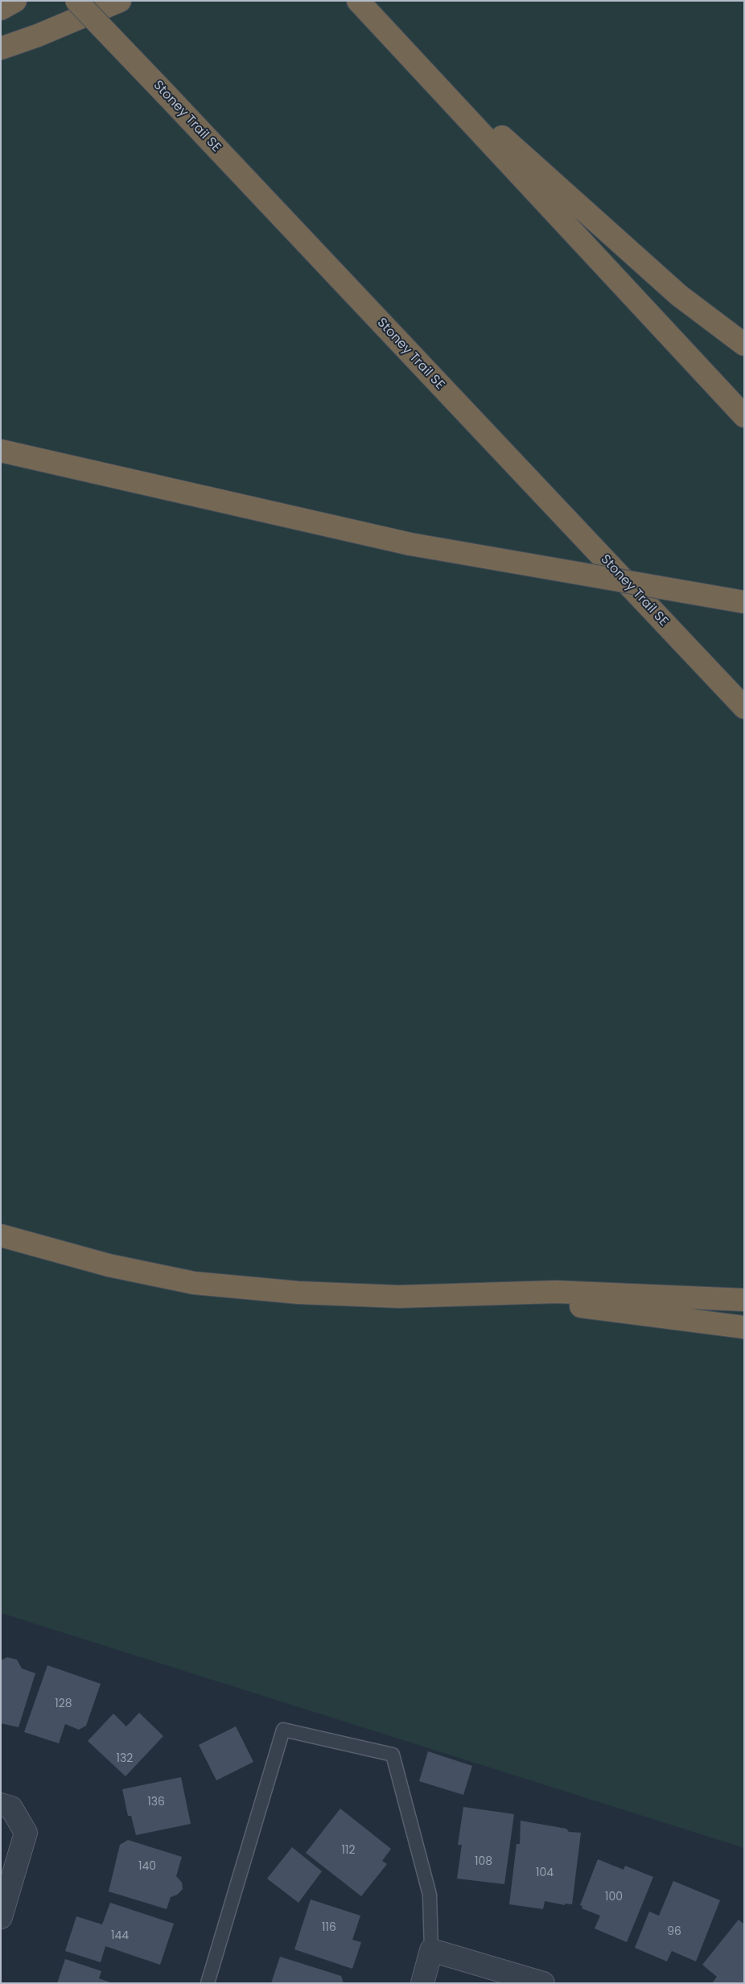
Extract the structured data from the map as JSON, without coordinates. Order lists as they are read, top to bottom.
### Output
{
  "streets": {
    "highway": ["Stoney Trail SE"]
  },
  "house_numbers": [
    "128",
    "132",
    "136",
    "112",
    "108",
    "140",
    "104",
    "100",
    "116",
    "96",
    "144"
  ]
}
